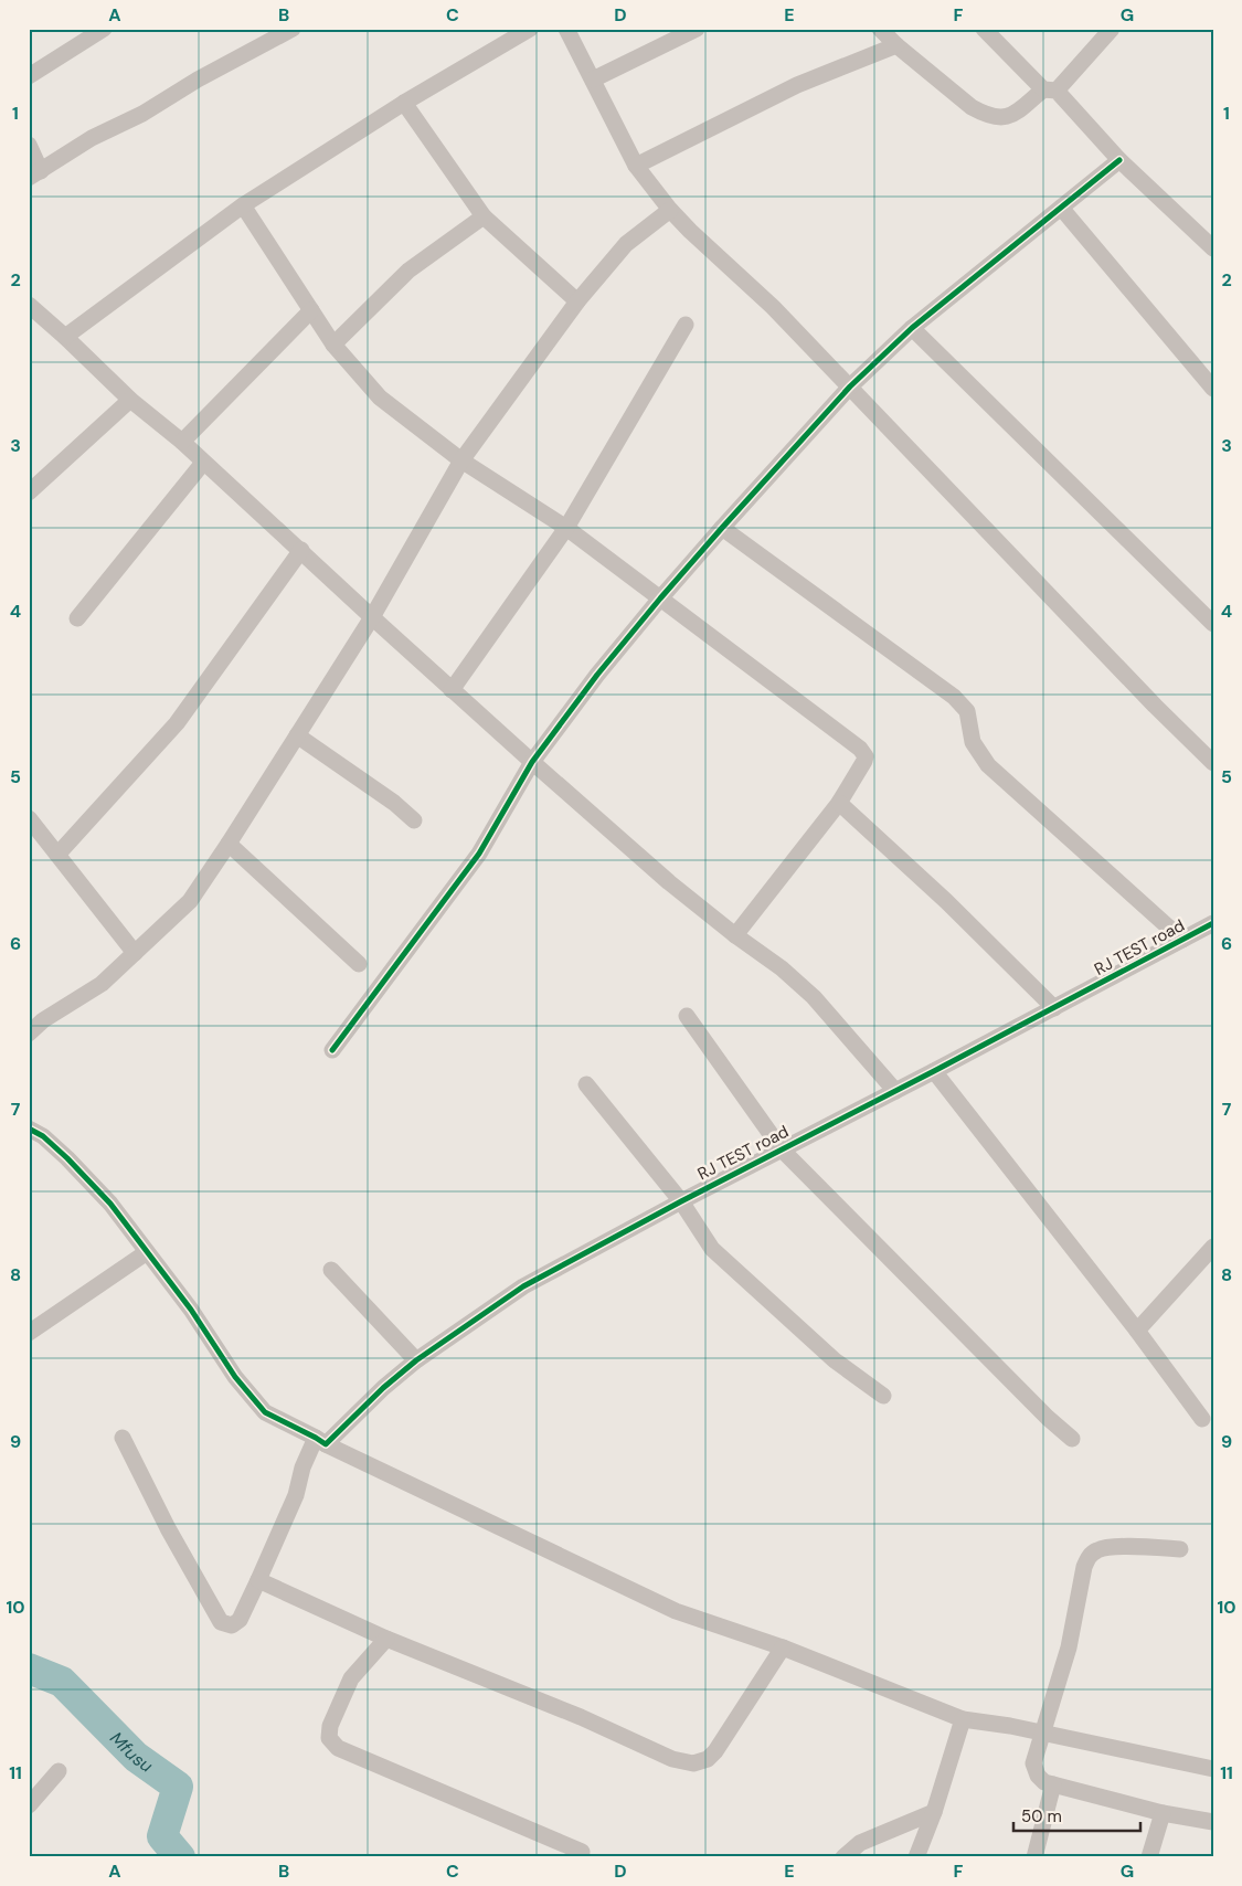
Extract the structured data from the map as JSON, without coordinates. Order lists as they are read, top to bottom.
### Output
{
  "streets": {
    "street": ["RJ TEST road"]
  },
  "water": ["Mfusu"],
  "scale_bar": "50 m",
  "grid": {
    "columns": [
      "A",
      "B",
      "C",
      "D",
      "E",
      "F",
      "G"
    ],
    "rows": [
      "1",
      "2",
      "3",
      "4",
      "5",
      "6",
      "7",
      "8",
      "9",
      "10",
      "11"
    ]
  }
}
